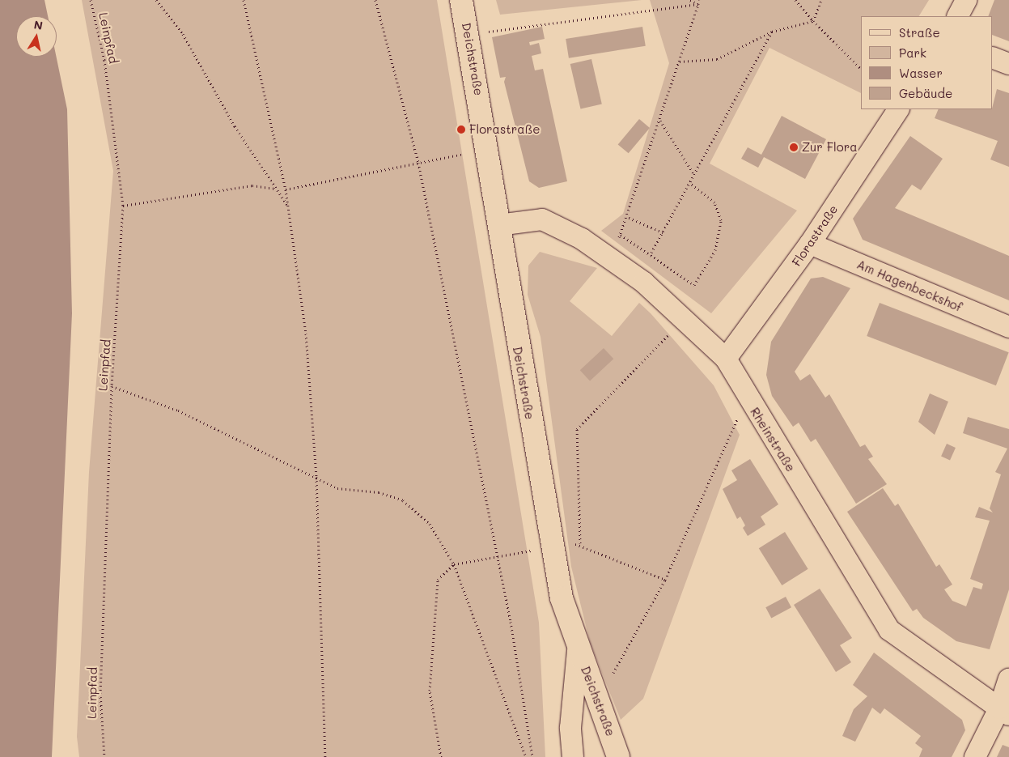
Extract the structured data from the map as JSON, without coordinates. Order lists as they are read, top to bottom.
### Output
{
  "streets": {
    "street": [
      "Deichstraße",
      "Florastraße",
      "Am Hagenbeckshof",
      "Rheinstraße"
    ],
    "path": ["Leinpfad"]
  },
  "crossings": [
    ["Deichstraße", "Rheinstraße"],
    ["Florastraße", "Am Hagenbeckshof"],
    ["Florastraße", "Rheinstraße"]
  ],
  "places": ["Florastraße", "Zur Flora"],
  "legend": [
    "Straße",
    "Park",
    "Wasser",
    "Gebäude"
  ],
  "north": "top"
}
